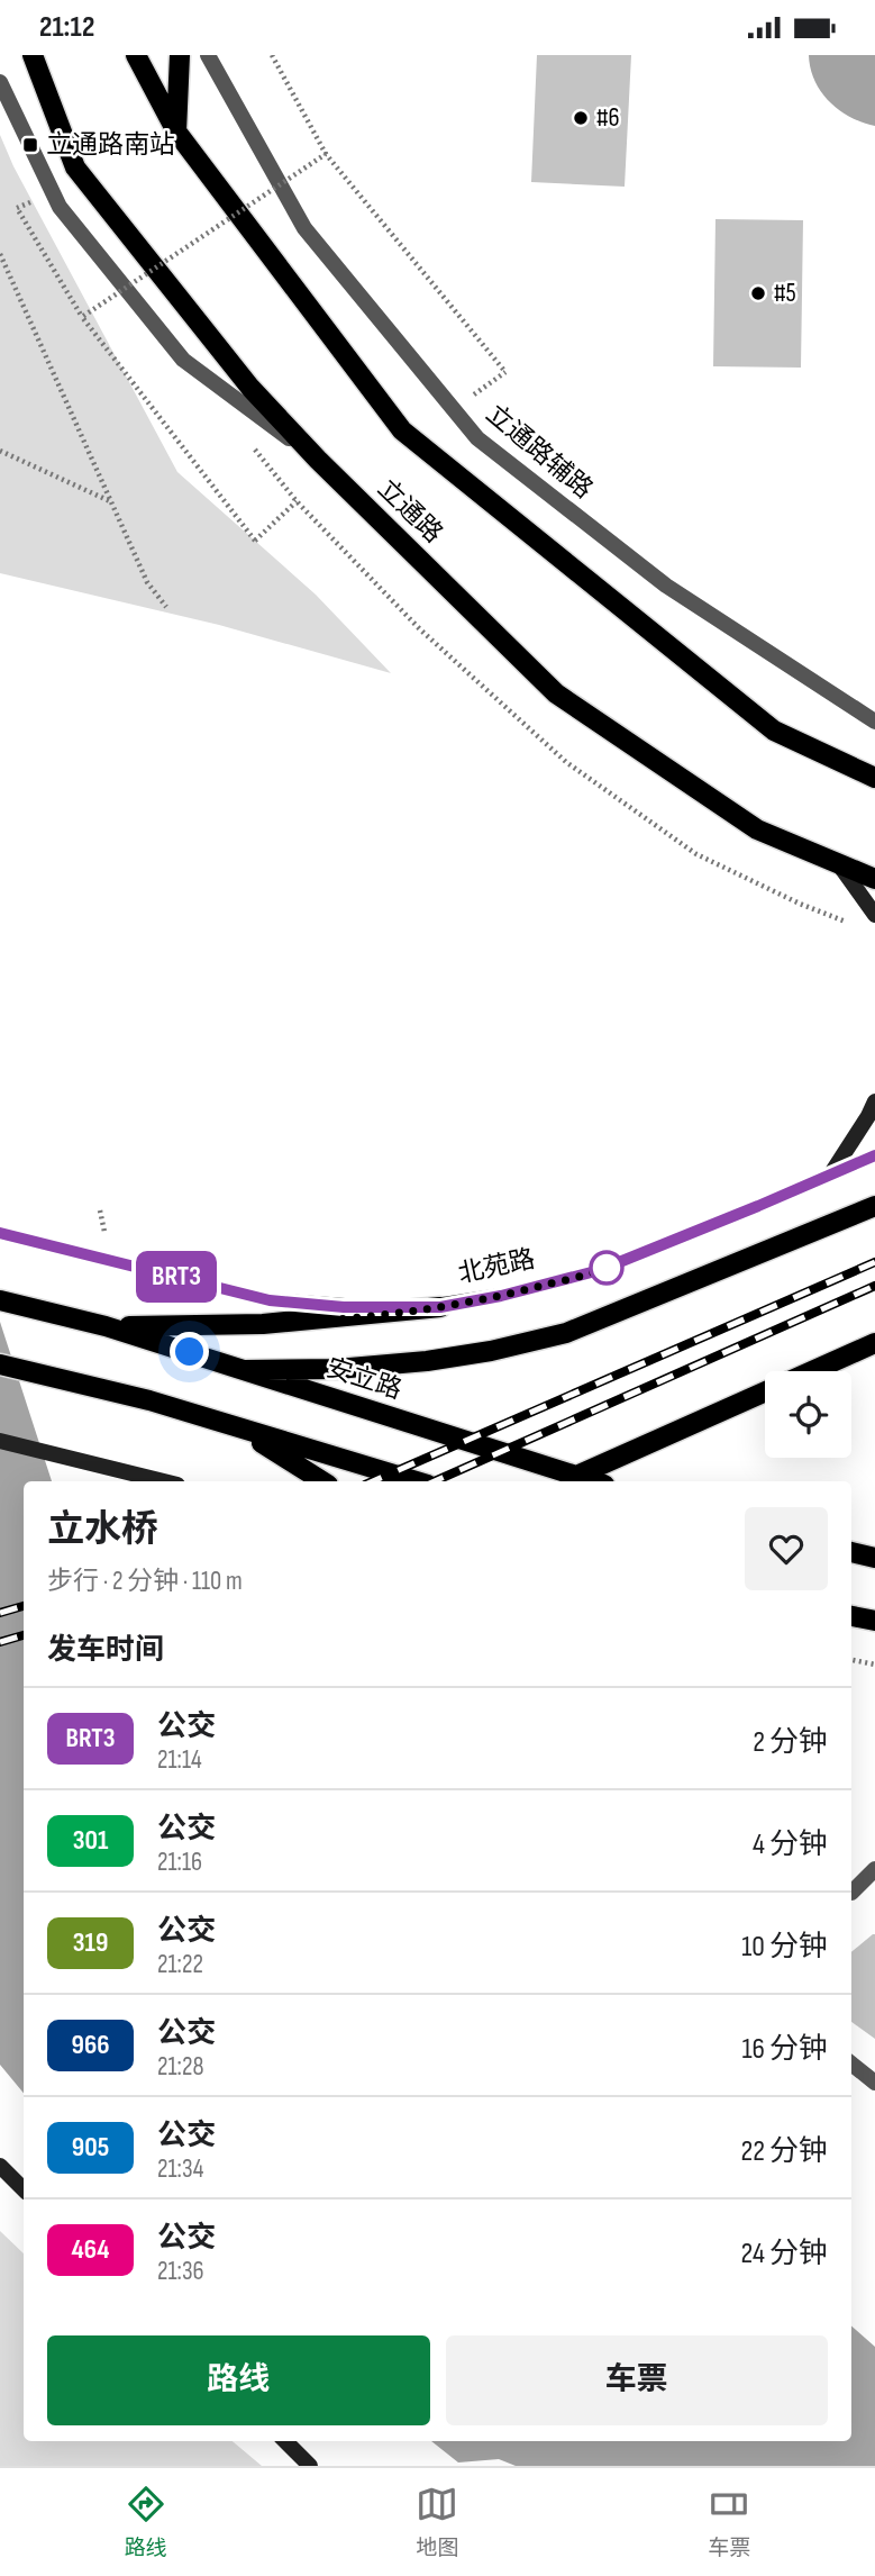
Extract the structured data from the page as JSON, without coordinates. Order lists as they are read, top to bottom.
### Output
{
  "streets": {
    "main road": ["立通路", "安立路"],
    "street": ["立通路辅路", "北苑路"]
  },
  "places": {
    "other": ["#6", "#5"],
    "transit": ["立通路南站"]
  },
  "lines": ["bus line BRT3"],
  "page": {
    "status": "21:12",
    "on_map": "BRT3",
    "heading": [
      ["立水桥", "步行 · 2 分钟 · 110 m"],
      "发车时间"
    ],
    "list": [
      {
        "mark": "BRT3",
        "name": "公交",
        "note": "21:14",
        "value": "2 分钟"
      },
      {
        "mark": "301",
        "name": "公交",
        "note": "21:16",
        "value": "4 分钟"
      },
      {
        "mark": "319",
        "name": "公交",
        "note": "21:22",
        "value": "10 分钟"
      },
      {
        "mark": "966",
        "name": "公交",
        "note": "21:28",
        "value": "16 分钟"
      },
      {
        "mark": "905",
        "name": "公交",
        "note": "21:34",
        "value": "22 分钟"
      },
      {
        "mark": "464",
        "name": "公交",
        "note": "21:36",
        "value": "24 分钟"
      }
    ],
    "buttons": ["路线", "车票"],
    "tabs": ["路线", "地图", "车票"]
  }
}
